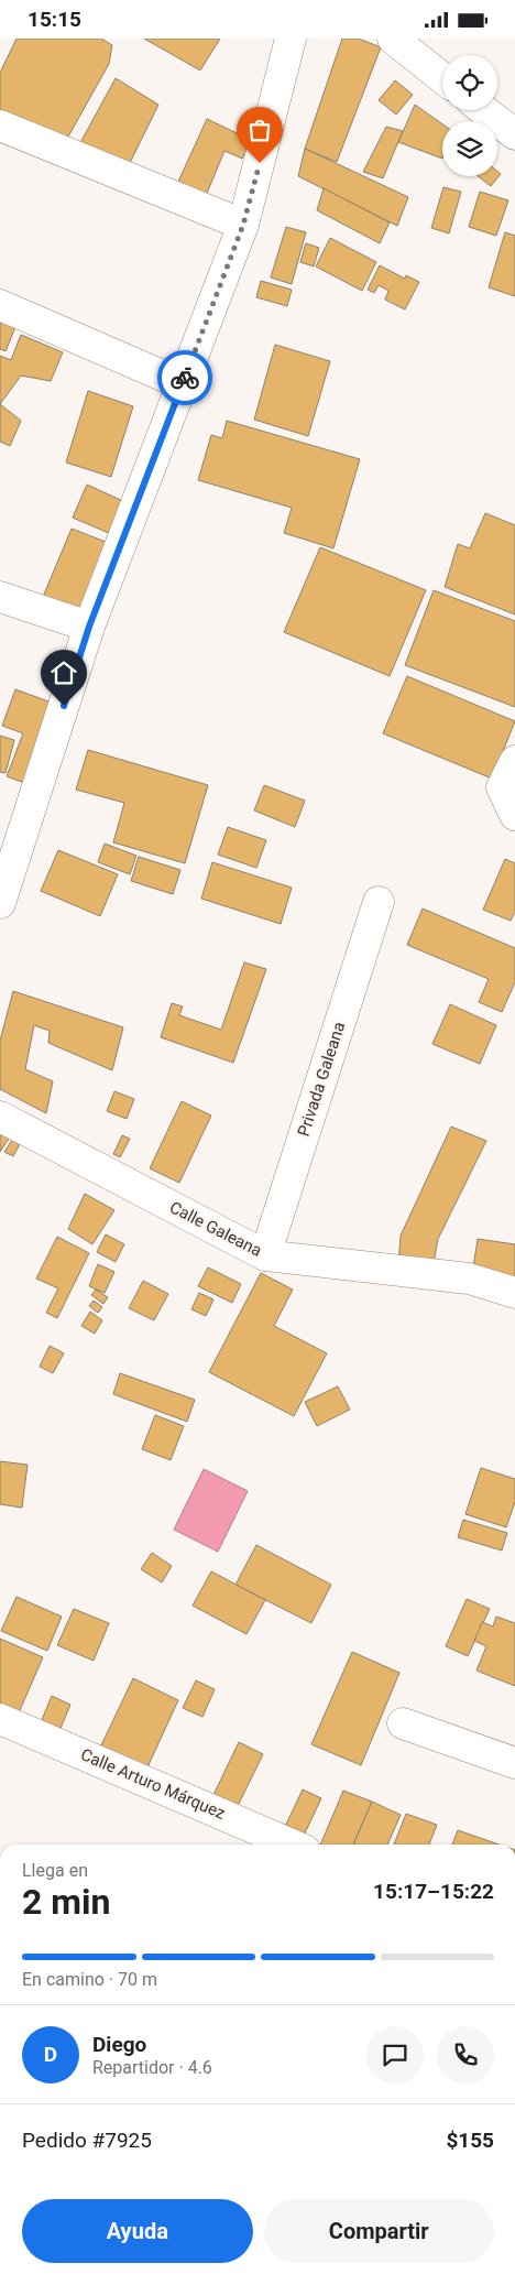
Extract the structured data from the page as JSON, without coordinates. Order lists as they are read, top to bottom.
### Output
{
  "streets": {
    "street": ["Privada Galeana", "Calle Galeana", "Calle Arturo Márquez"]
  },
  "crossings": [
    ["Privada Galeana", "Calle Galeana"]
  ],
  "page": {
    "status": "15:15",
    "heading": ["2 min", "Llega en", "15:17–15:22"],
    "panel": [
      "Diego",
      "Repartidor · 4.6",
      "Pedido #7925",
      "$155"
    ],
    "bar": "En camino · 70 m",
    "round": "D",
    "buttons": ["Ayuda", "Compartir"]
  }
}
